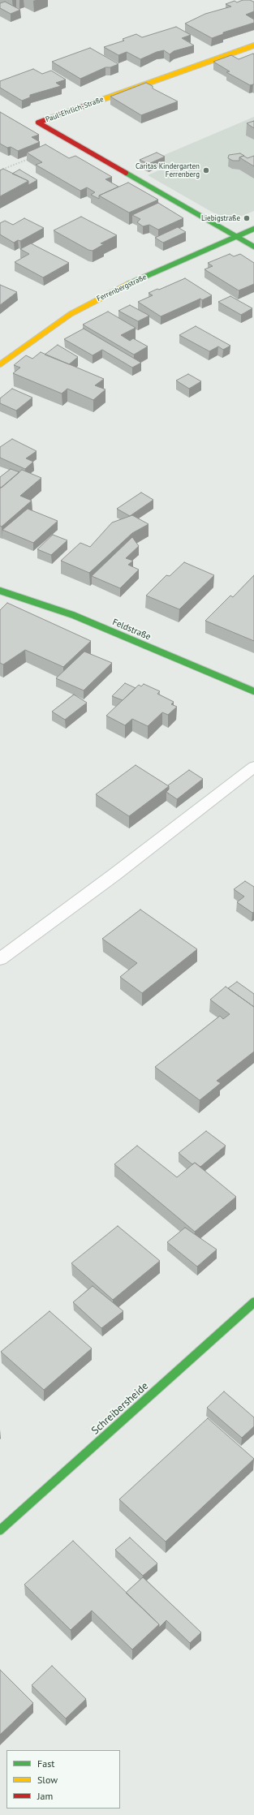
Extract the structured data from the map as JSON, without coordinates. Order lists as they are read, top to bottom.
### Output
{
  "streets": {
    "street": [
      "Paul-Ehrlich-Straße",
      "Ferrenbergstraße",
      "Feldstraße",
      "Schreibersheide"
    ]
  },
  "crossings": [
    ["Paul-Ehrlich-Straße", "Ferrenbergstraße"]
  ],
  "places": ["Caritas Kindergarten Ferrenberg", "Liebigstraße"],
  "legend": ["Fast", "Slow", "Jam"]
}
